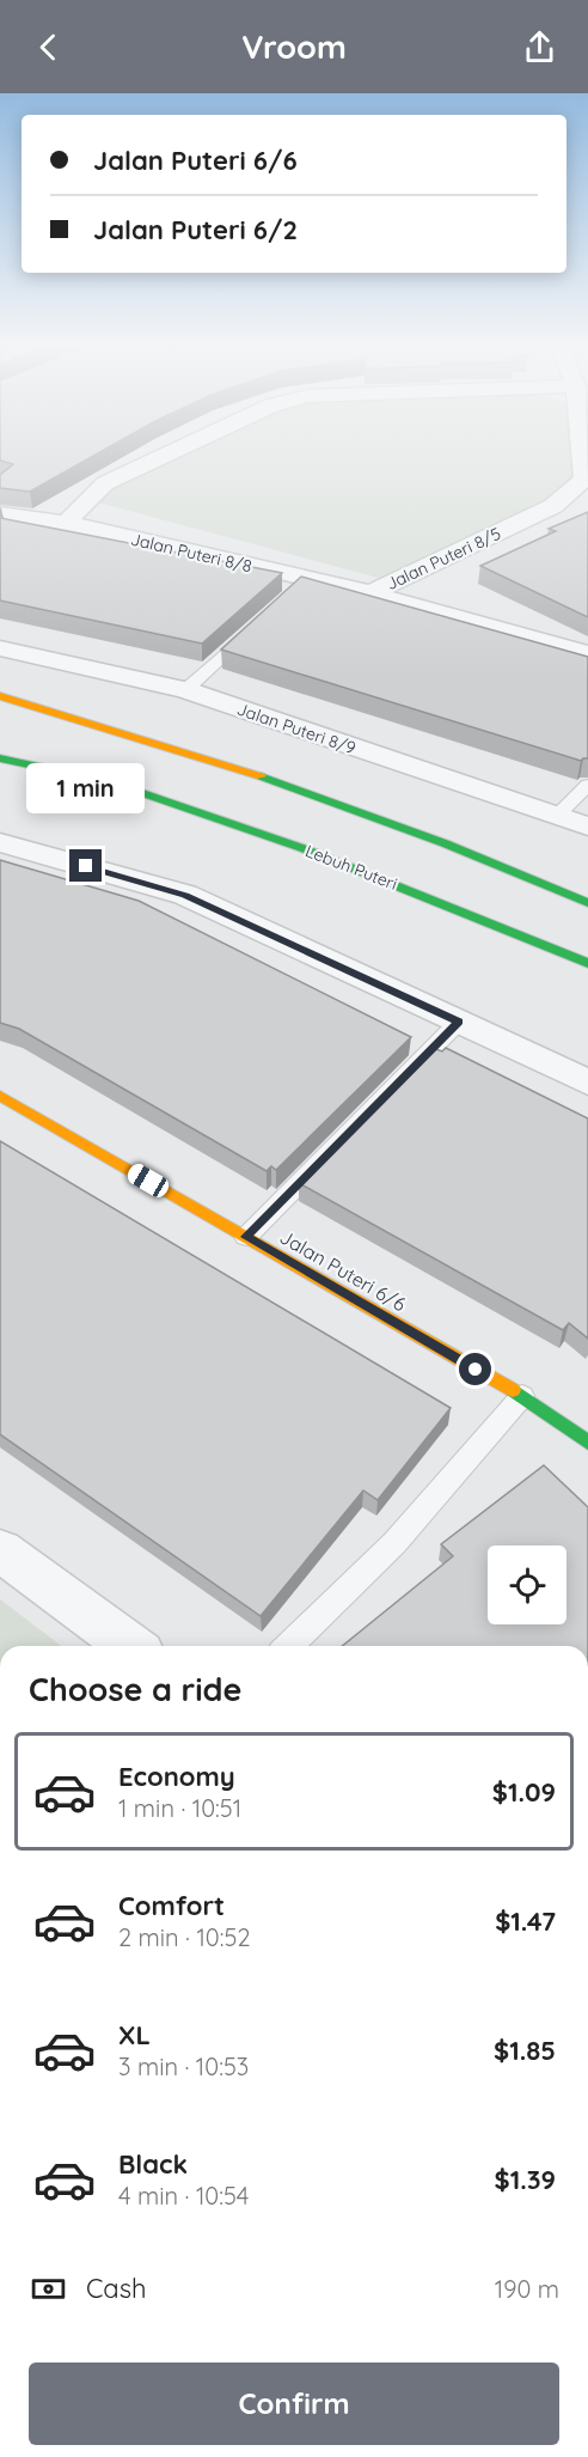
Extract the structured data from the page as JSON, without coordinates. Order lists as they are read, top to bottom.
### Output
{
  "streets": {
    "main road": ["Lebuh Puteri", "Jalan Puteri 6/6"],
    "street": ["Jalan Puteri 8/8", "Jalan Puteri 8/5", "Jalan Puteri 8/9"]
  },
  "crossings": [
    ["Jalan Puteri 8/8", "Jalan Puteri 8/5"]
  ],
  "page": {
    "header": "Vroom",
    "banner": ["Jalan Puteri 6/6", "Jalan Puteri 6/2"],
    "bubble": "1 min",
    "heading": "Choose a ride",
    "list": [
      {
        "name": "Economy",
        "note": "1 min · 10:51",
        "value": "$1.09"
      },
      {
        "name": "Comfort",
        "note": "2 min · 10:52",
        "value": "$1.47"
      },
      {
        "name": "XL",
        "note": "3 min · 10:53",
        "value": "$1.85"
      },
      {
        "name": "Black",
        "note": "4 min · 10:54",
        "value": "$1.39"
      }
    ],
    "pay": ["Cash", "190 m"],
    "buttons": "Confirm"
  }
}
